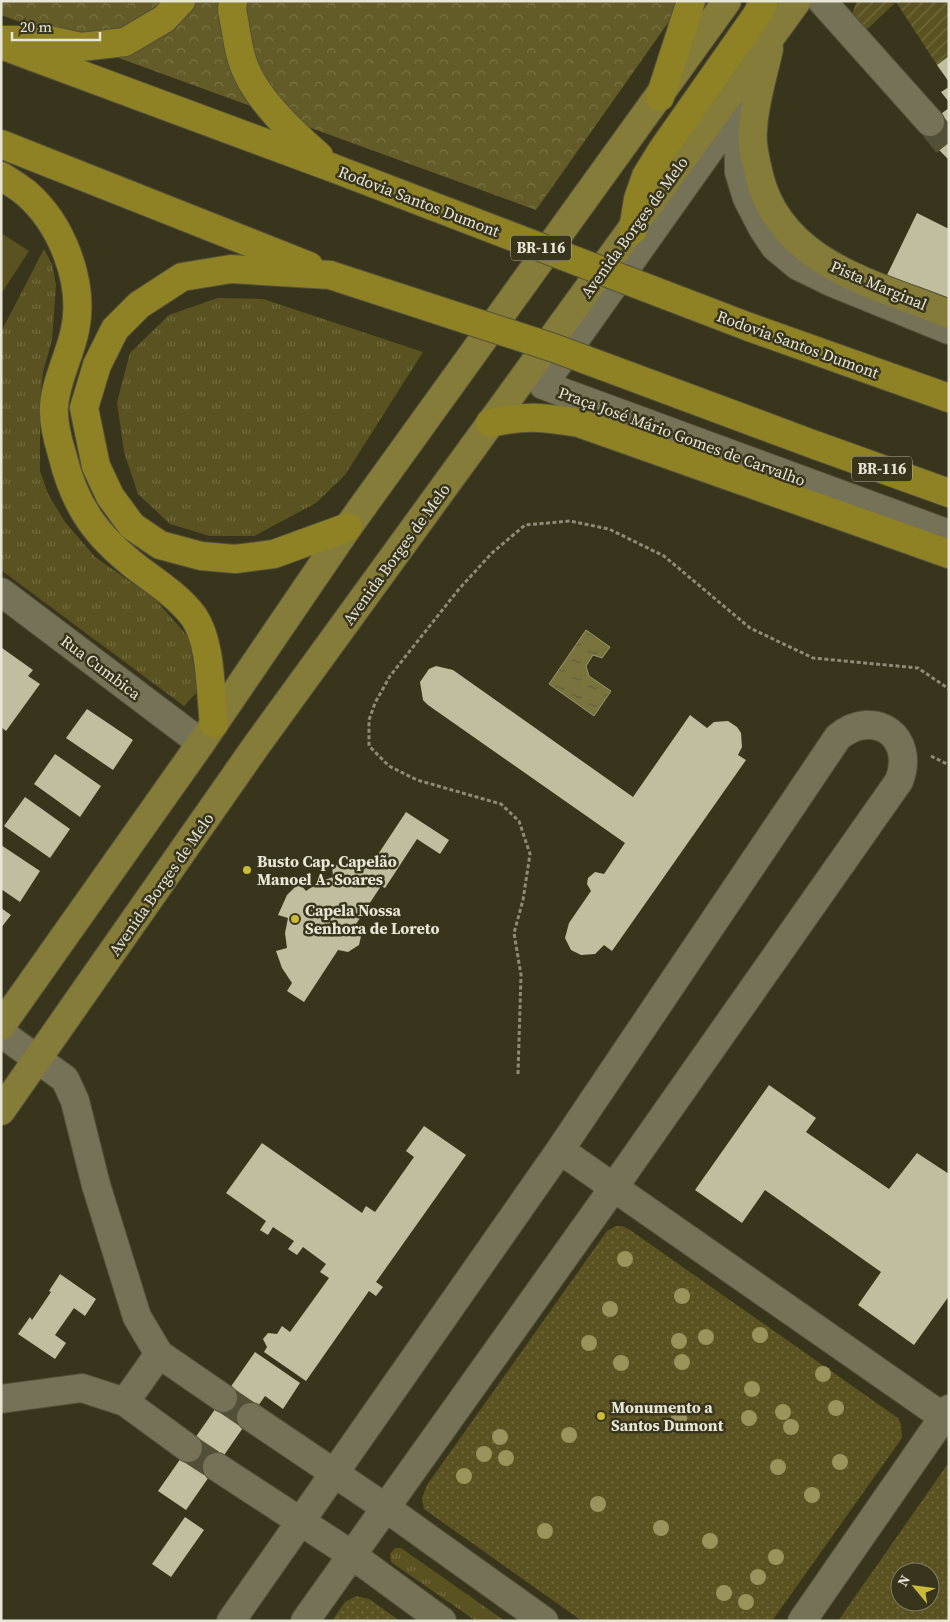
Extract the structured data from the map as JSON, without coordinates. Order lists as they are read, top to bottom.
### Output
{
  "streets": {
    "highway": ["Rodovia Santos Dumont", "BR-116"],
    "main road": ["Avenida Borges de Melo", "Pista Marginal"],
    "street": ["Praça José Mário Gomes de Carvalho", "Rua Cumbica"]
  },
  "crossings": [
    ["Avenida Borges de Melo", "Pista Marginal"]
  ],
  "places": ["Busto Cap. Capelão Manoel A. Soares", "Capela Nossa Senhora de Loreto", "Monumento a Santos Dumont"],
  "scale_bar": "20 m",
  "north": "top left"
}
